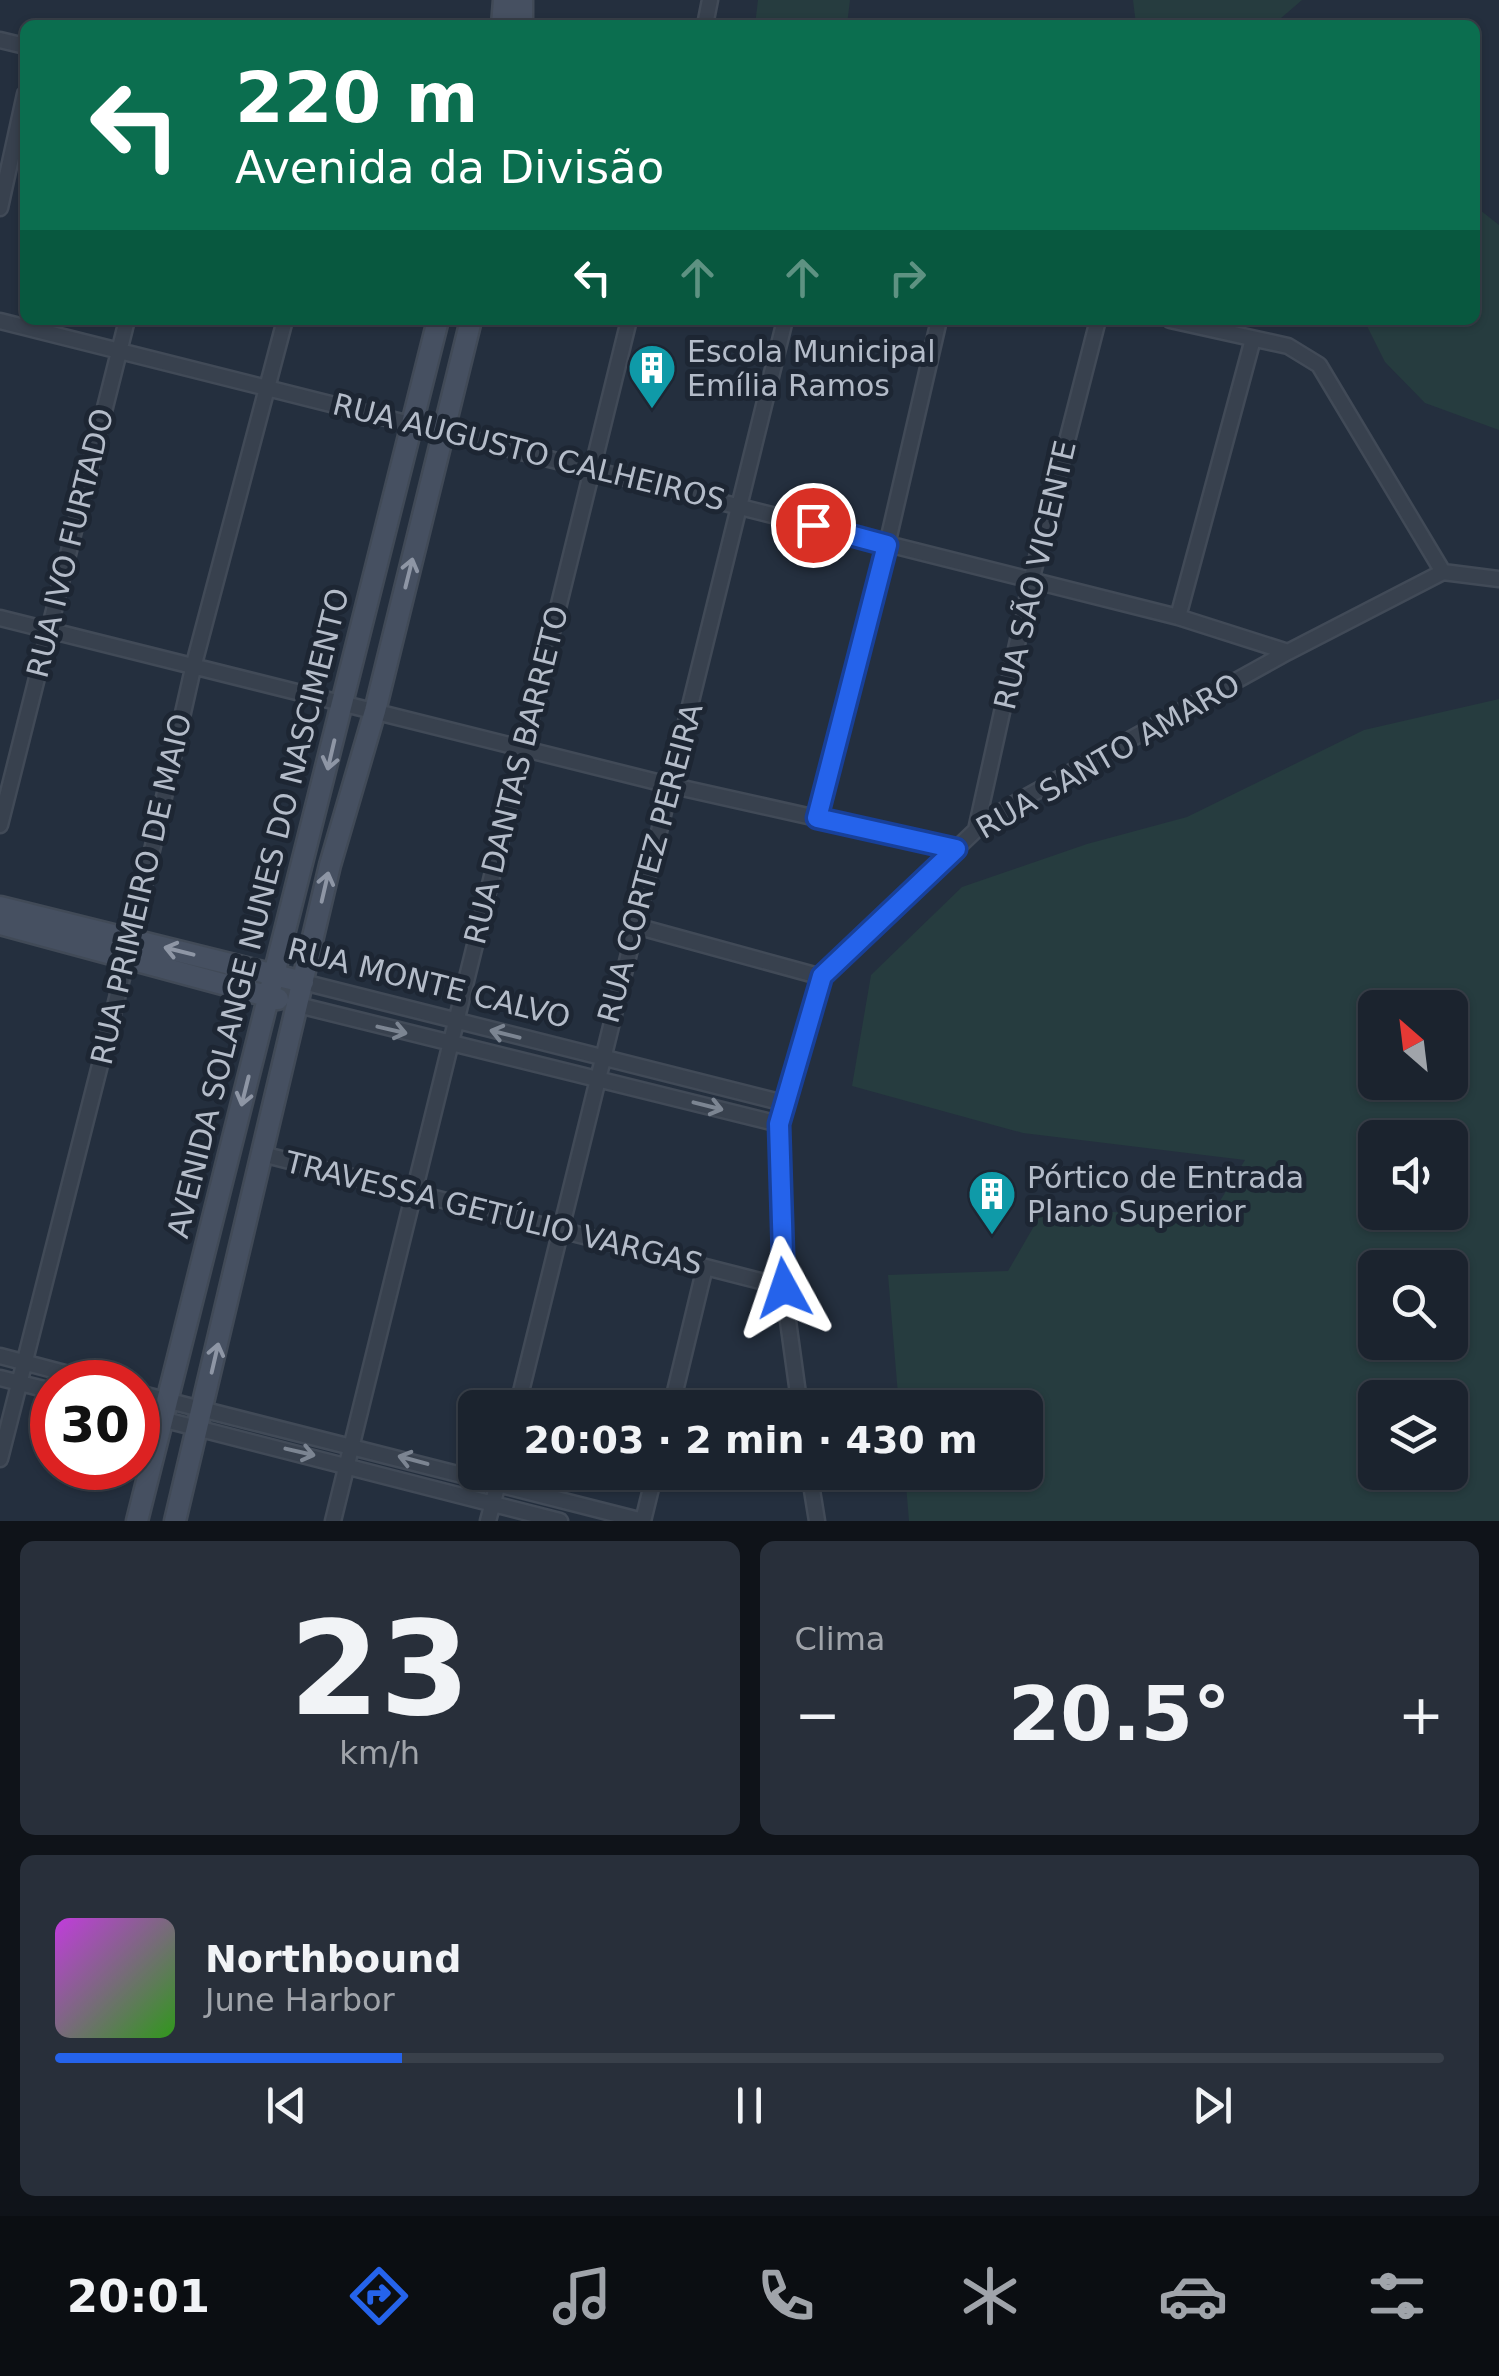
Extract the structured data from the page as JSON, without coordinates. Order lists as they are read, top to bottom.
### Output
{
  "streets": {
    "main road": ["AVENIDA SOLANGE NUNES DO NASCIMENTO", "RUA MONTE CALVO"],
    "street": [
      "RUA AUGUSTO CALHEIROS",
      "RUA IVO FURTADO",
      "RUA SÃO VICENTE",
      "RUA SANTO AMARO",
      "RUA DANTAS BARRETO",
      "RUA CORTEZ PEREIRA",
      "RUA PRIMEIRO DE MAIO",
      "TRAVESSA GETÚLIO VARGAS"
    ]
  },
  "crossings": [
    ["RUA AUGUSTO CALHEIROS", "RUA IVO FURTADO"],
    ["RUA AUGUSTO CALHEIROS", "RUA SÃO VICENTE"],
    ["RUA AUGUSTO CALHEIROS", "RUA SANTO AMARO"],
    ["RUA AUGUSTO CALHEIROS", "RUA DANTAS BARRETO"],
    ["RUA AUGUSTO CALHEIROS", "RUA CORTEZ PEREIRA"],
    ["RUA AUGUSTO CALHEIROS", "RUA PRIMEIRO DE MAIO"],
    ["RUA AUGUSTO CALHEIROS", "AVENIDA SOLANGE NUNES DO NASCIMENTO"],
    ["RUA SÃO VICENTE", "RUA SANTO AMARO"],
    ["RUA DANTAS BARRETO", "RUA MONTE CALVO"],
    ["RUA DANTAS BARRETO", "TRAVESSA GETÚLIO VARGAS"],
    ["RUA CORTEZ PEREIRA", "RUA MONTE CALVO"],
    ["RUA CORTEZ PEREIRA", "TRAVESSA GETÚLIO VARGAS"],
    ["RUA PRIMEIRO DE MAIO", "RUA MONTE CALVO"],
    ["AVENIDA SOLANGE NUNES DO NASCIMENTO", "RUA MONTE CALVO"],
    ["AVENIDA SOLANGE NUNES DO NASCIMENTO", "TRAVESSA GETÚLIO VARGAS"]
  ],
  "places": {
    "building": ["Escola Municipal Emília Ramos", "Pórtico de Entrada Plano Superior"]
  },
  "north": "top left",
  "page": {
    "turn": ["220 m", "Avenida da Divisão"],
    "limit": "30",
    "trip": "20:03 · 2 min · 430 m",
    "tile": [
      ["23", "km/h"],
      "Clima"
    ],
    "heat": ["−", "20.5°", "+"],
    "song": ["Northbound", "June Harbor"],
    "tabs": "20:01"
  }
}
